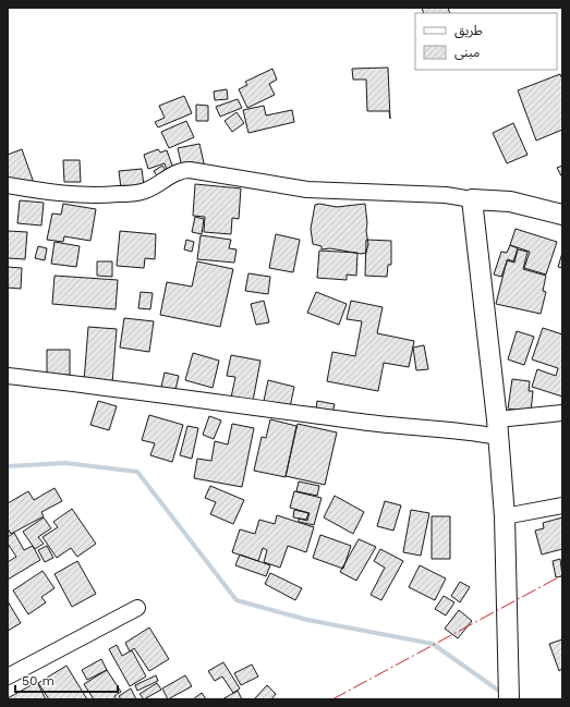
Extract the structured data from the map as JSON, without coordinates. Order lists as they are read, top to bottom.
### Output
{
  "legend": ["طريق", "مبنى"],
  "scale_bar": "50 m"
}
